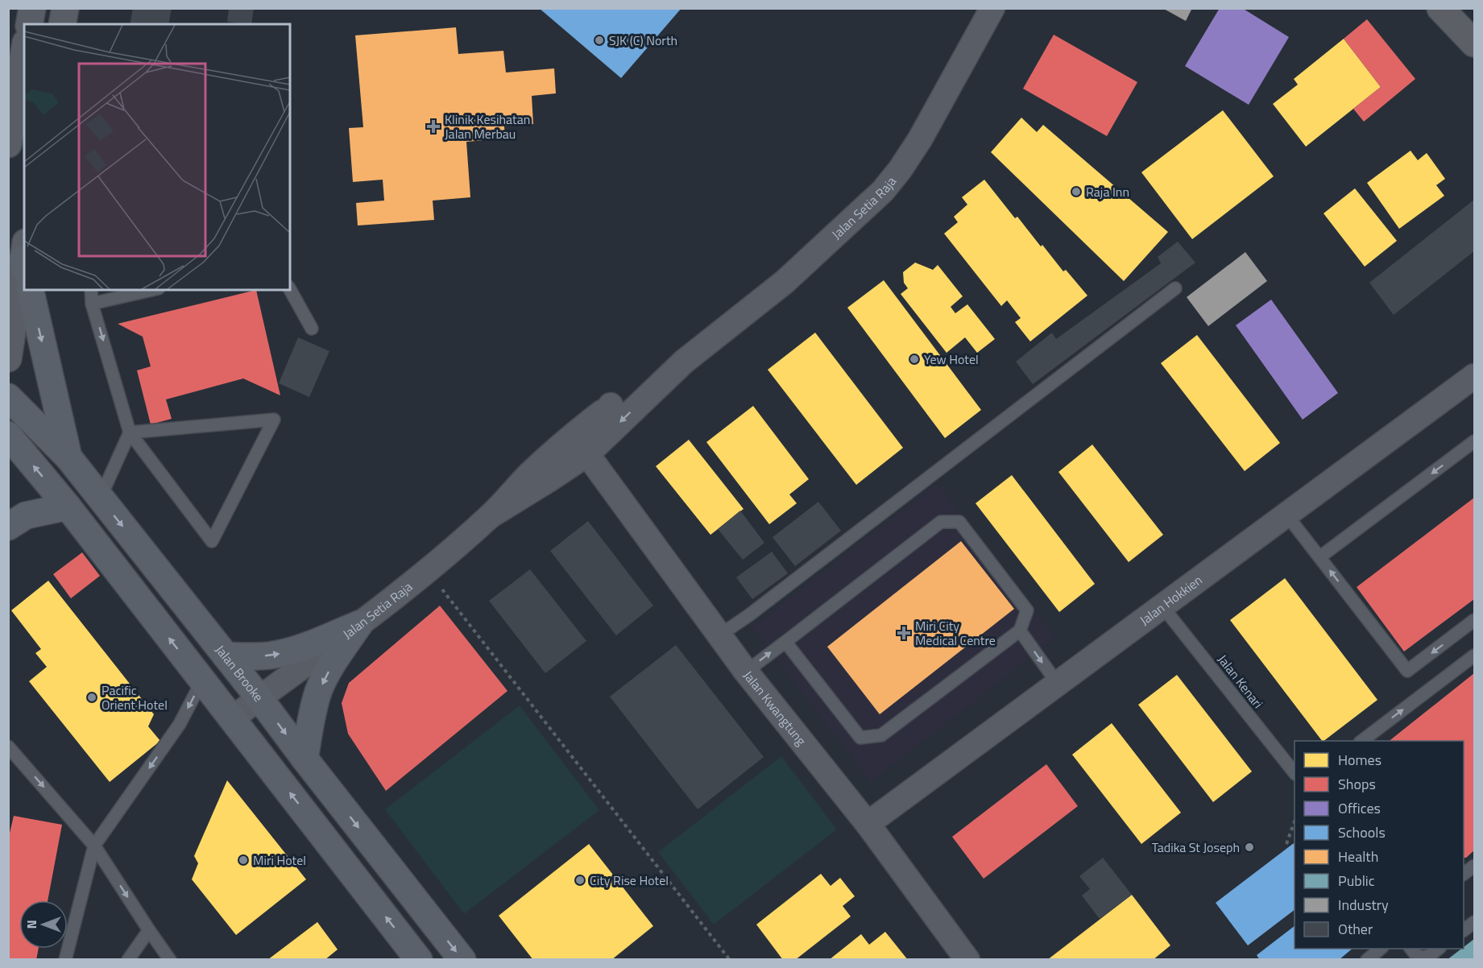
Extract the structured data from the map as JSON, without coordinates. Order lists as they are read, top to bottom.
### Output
{
  "streets": {
    "main road": ["Jalan Brooke"],
    "street": ["Jalan Setia Raja", "Jalan Hokkien", "Jalan Kwangtung"],
    "lane": ["Jalan Kenari"]
  },
  "crossings": [
    ["Jalan Setia Raja", "Jalan Brooke"],
    ["Jalan Setia Raja", "Jalan Kwangtung"],
    ["Jalan Hokkien", "Jalan Kenari"],
    ["Jalan Hokkien", "Jalan Kwangtung"]
  ],
  "places": {
    "other": [
      "SJK (C) North",
      "Raja Inn",
      "Yew Hotel",
      "Pacific Orient Hotel",
      "Tadika St Joseph",
      "Miri Hotel",
      "City Rise Hotel"
    ],
    "health": ["Klinik Kesihatan Jalan Merbau", "Miri City Medical Centre"]
  },
  "legend": [
    "Homes",
    "Shops",
    "Offices",
    "Schools",
    "Health",
    "Public",
    "Industry",
    "Other"
  ],
  "north": "left"
}
